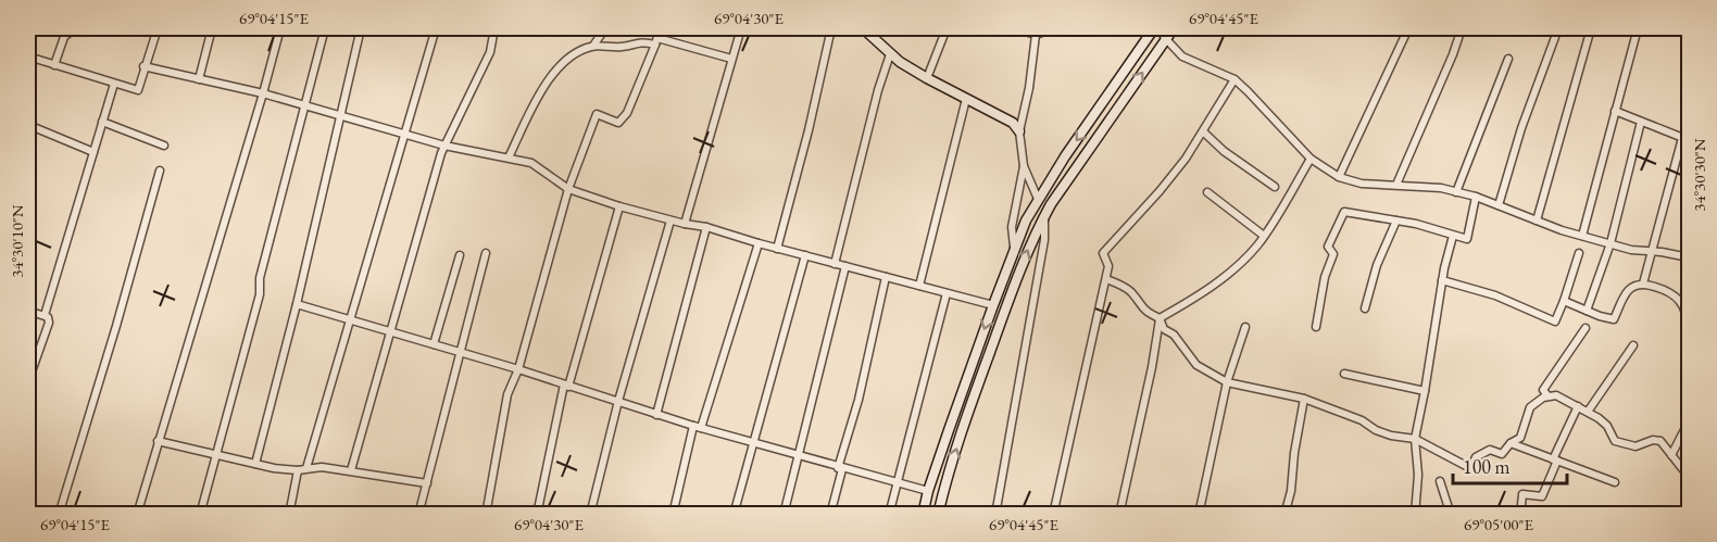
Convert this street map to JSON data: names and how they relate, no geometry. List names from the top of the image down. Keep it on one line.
{"scale_bar":"100 m","coordinates":["69°04'15\"E","69°04'30\"E","69°04'45\"E","34°30'30\"N","34°30'10\"N","69°05'00\"E"]}
